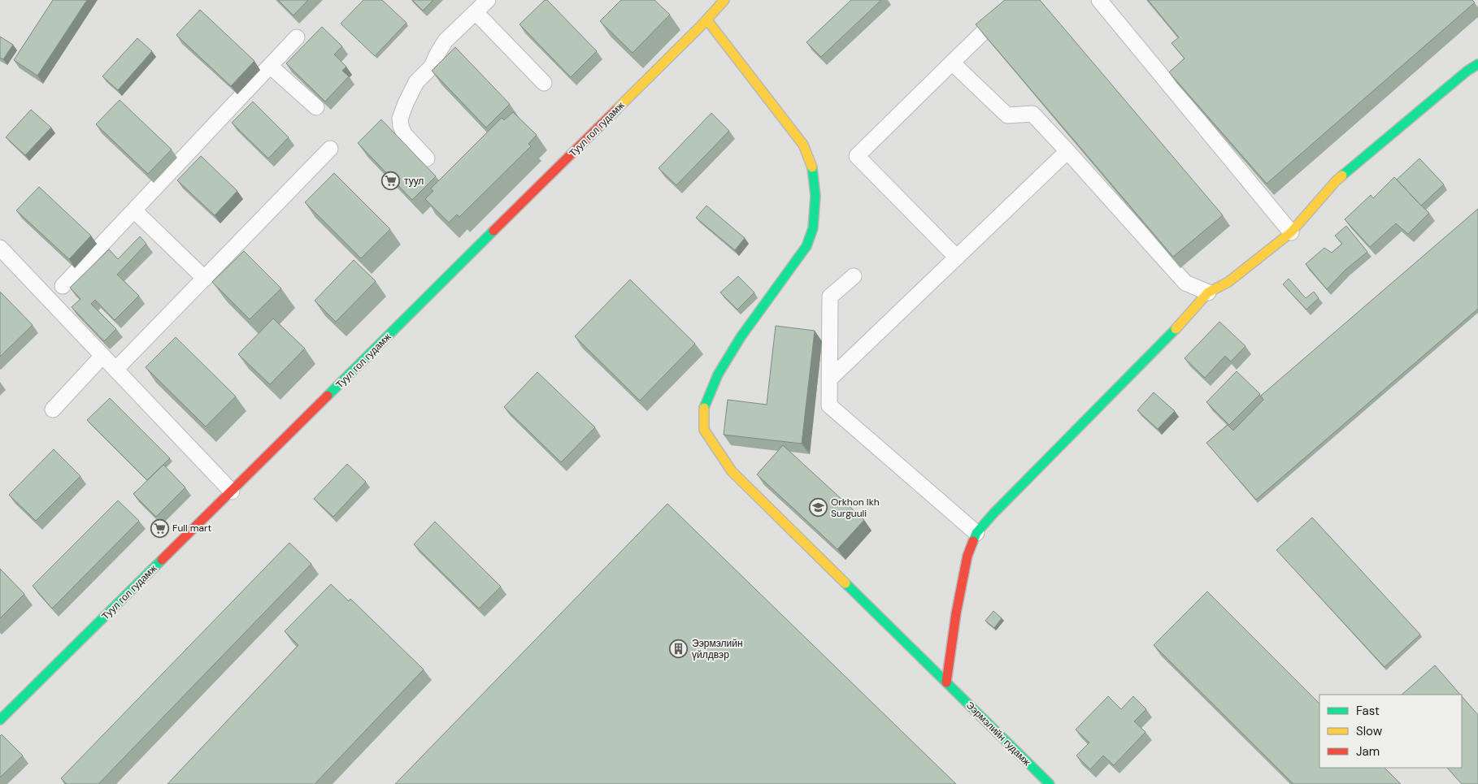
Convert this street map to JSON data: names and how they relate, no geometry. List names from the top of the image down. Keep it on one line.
{"streets":{"street":["Туул гол гудамж","Ээрмэлийн гудамж"]},"crossings":[["Туул гол гудамж","Ээрмэлийн гудамж"]],"places":{"supermarket":["туул","Full mart"],"school or university":["Orkhon Ikh Surguuli"],"building":["Ээрмэлийн үйлдвэр"]},"legend":["Fast","Slow","Jam"]}
